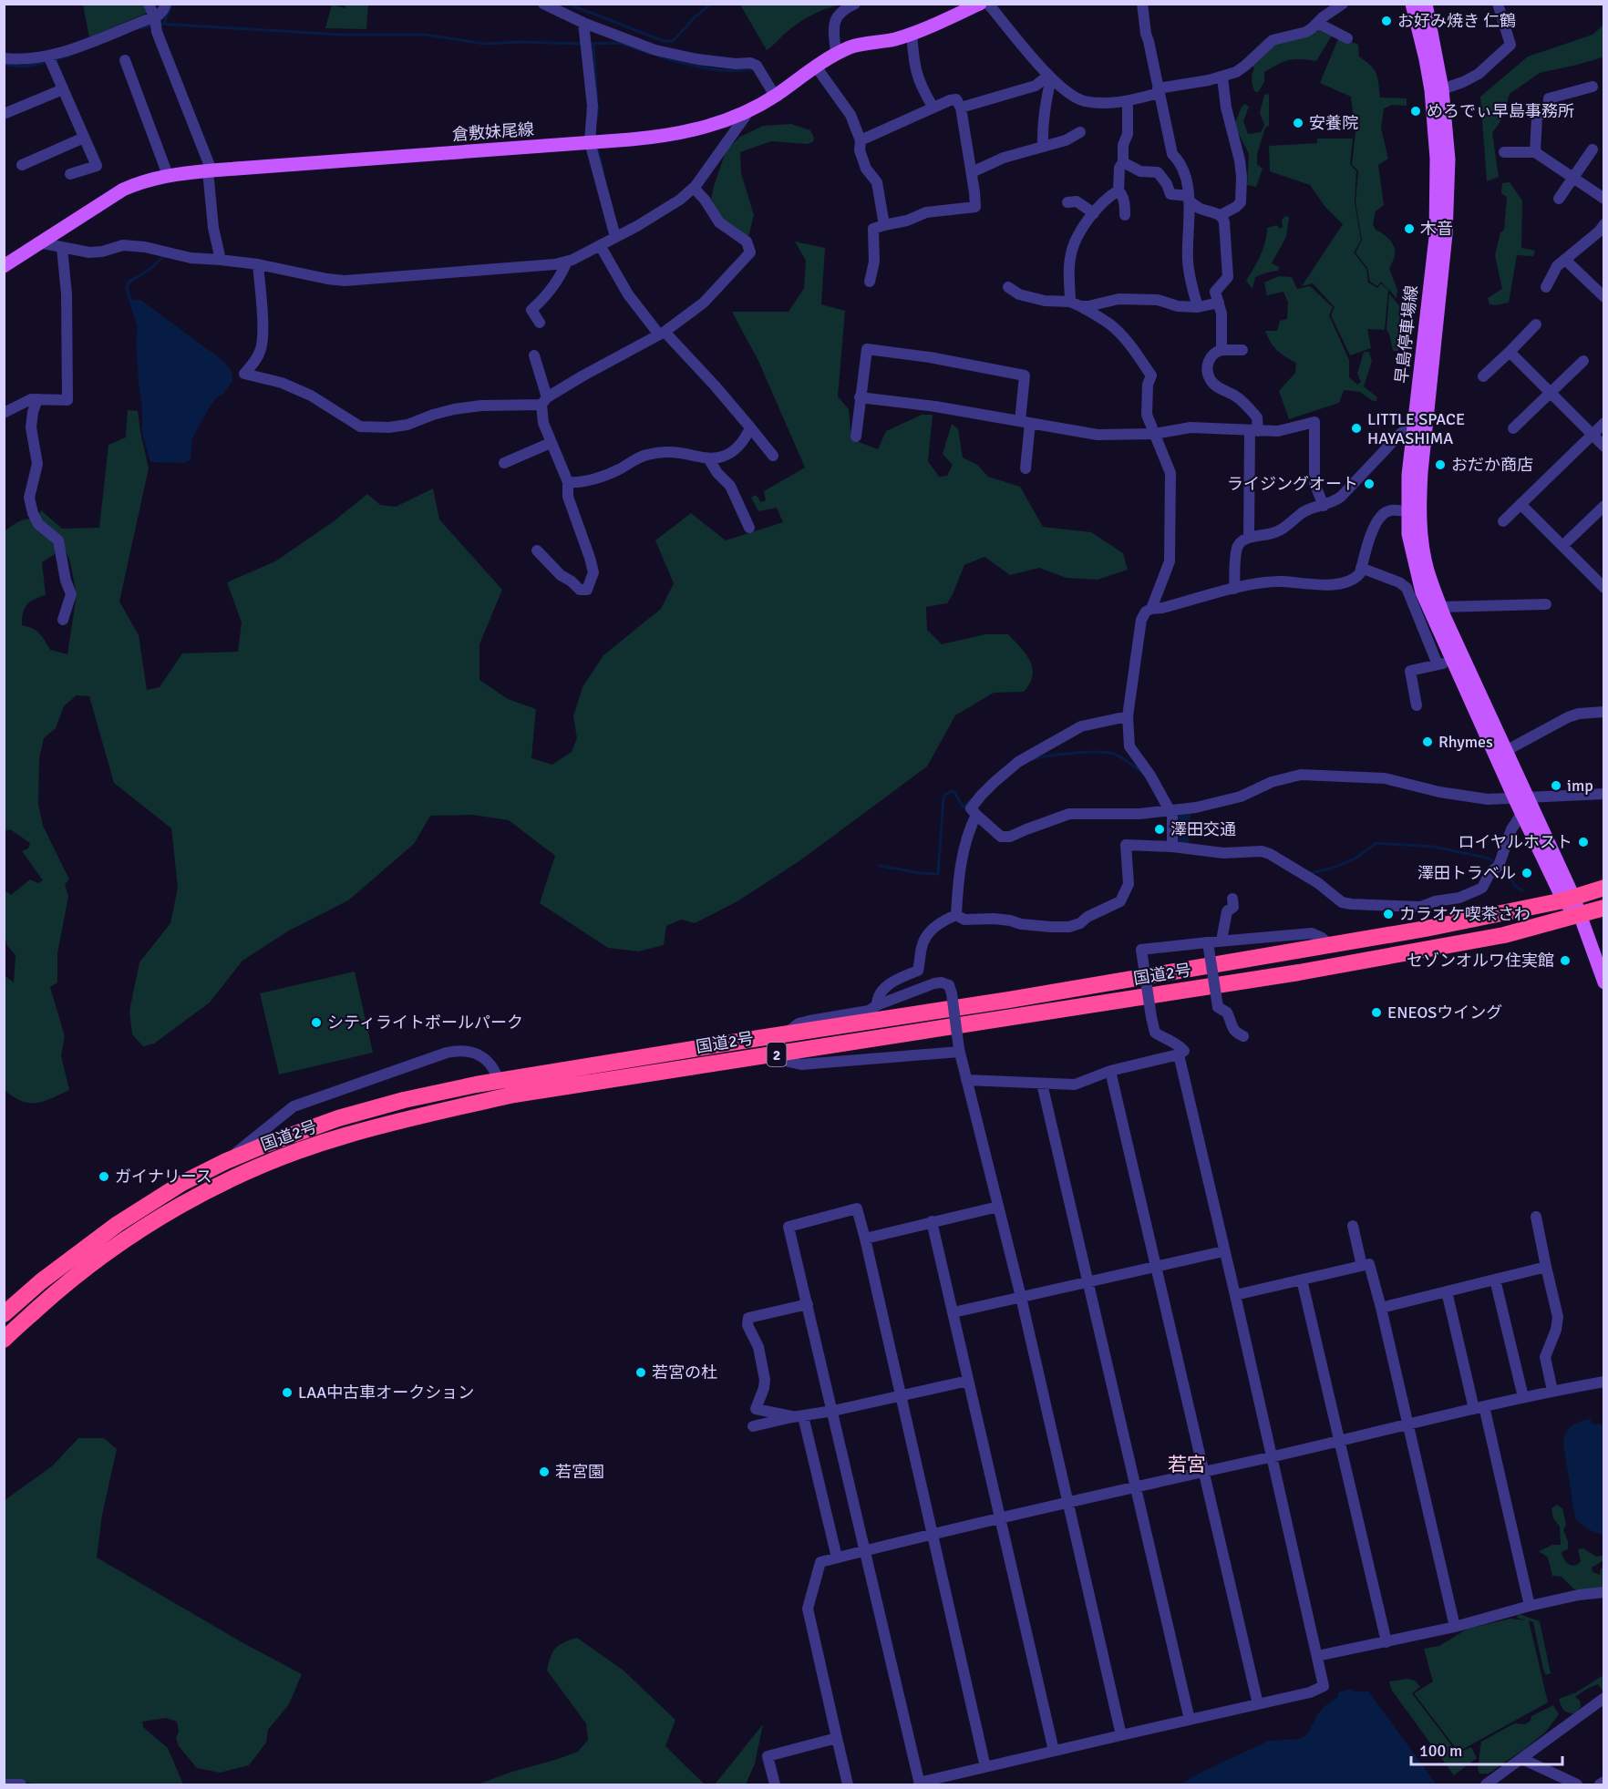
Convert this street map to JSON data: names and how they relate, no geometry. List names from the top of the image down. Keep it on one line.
{"streets":{"highway":["国道2号","2"],"main road":["倉敷妹尾線","早島停車場線"]},"crossings":[["早島停車場線","国道2号"]],"districts":["若宮"],"places":["お好み焼き 仁鶴","めろでぃ早島事務所","安養院","木音","LITTLE SPACE HAYASHIMA","おだか商店","ライジングオート","Rhymes","imp","澤田交通","ロイヤルホスト","澤田トラベル","カラオケ喫茶さわ","セゾンオルワ住実館","ENEOSウイング","シティライトボールパーク","ガイナリース","若宮の杜","LAA中古車オークション","若宮園"],"scale_bar":"100 m"}
